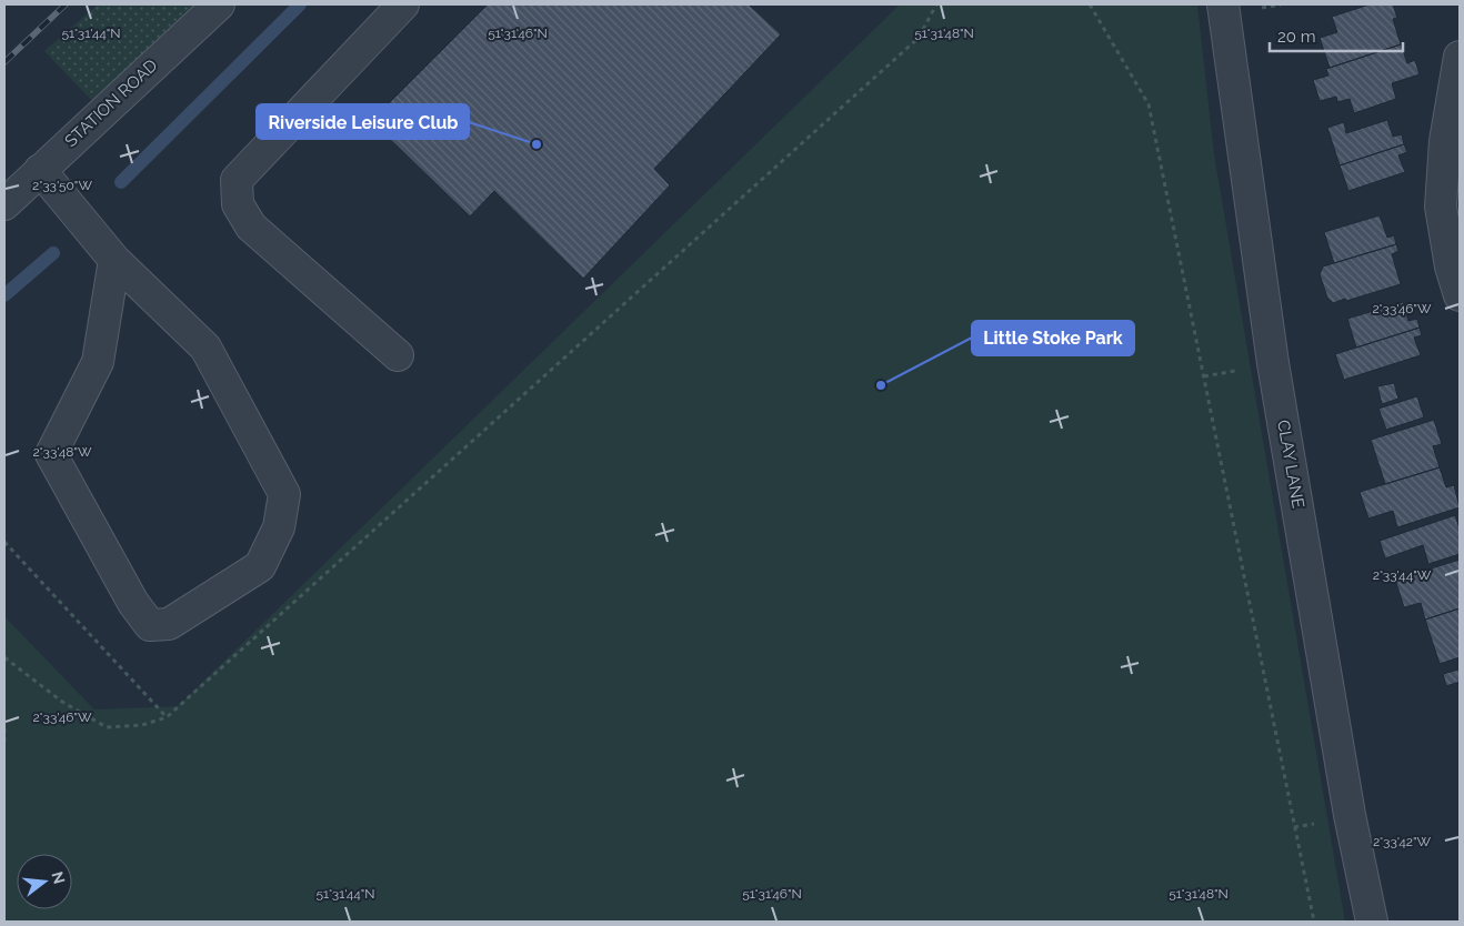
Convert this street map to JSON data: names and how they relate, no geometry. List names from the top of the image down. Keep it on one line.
{"streets":{"street":["STATION ROAD","CLAY LANE"]},"places":["Riverside Leisure Club","Little Stoke Park"],"scale_bar":"20 m","north":"right","coordinates":["51°31'44\"N","51°31'46\"N","51°31'48\"N","2°33'50\"W","2°33'46\"W","2°33'48\"W","2°33'44\"W","2°33'42\"W"]}
